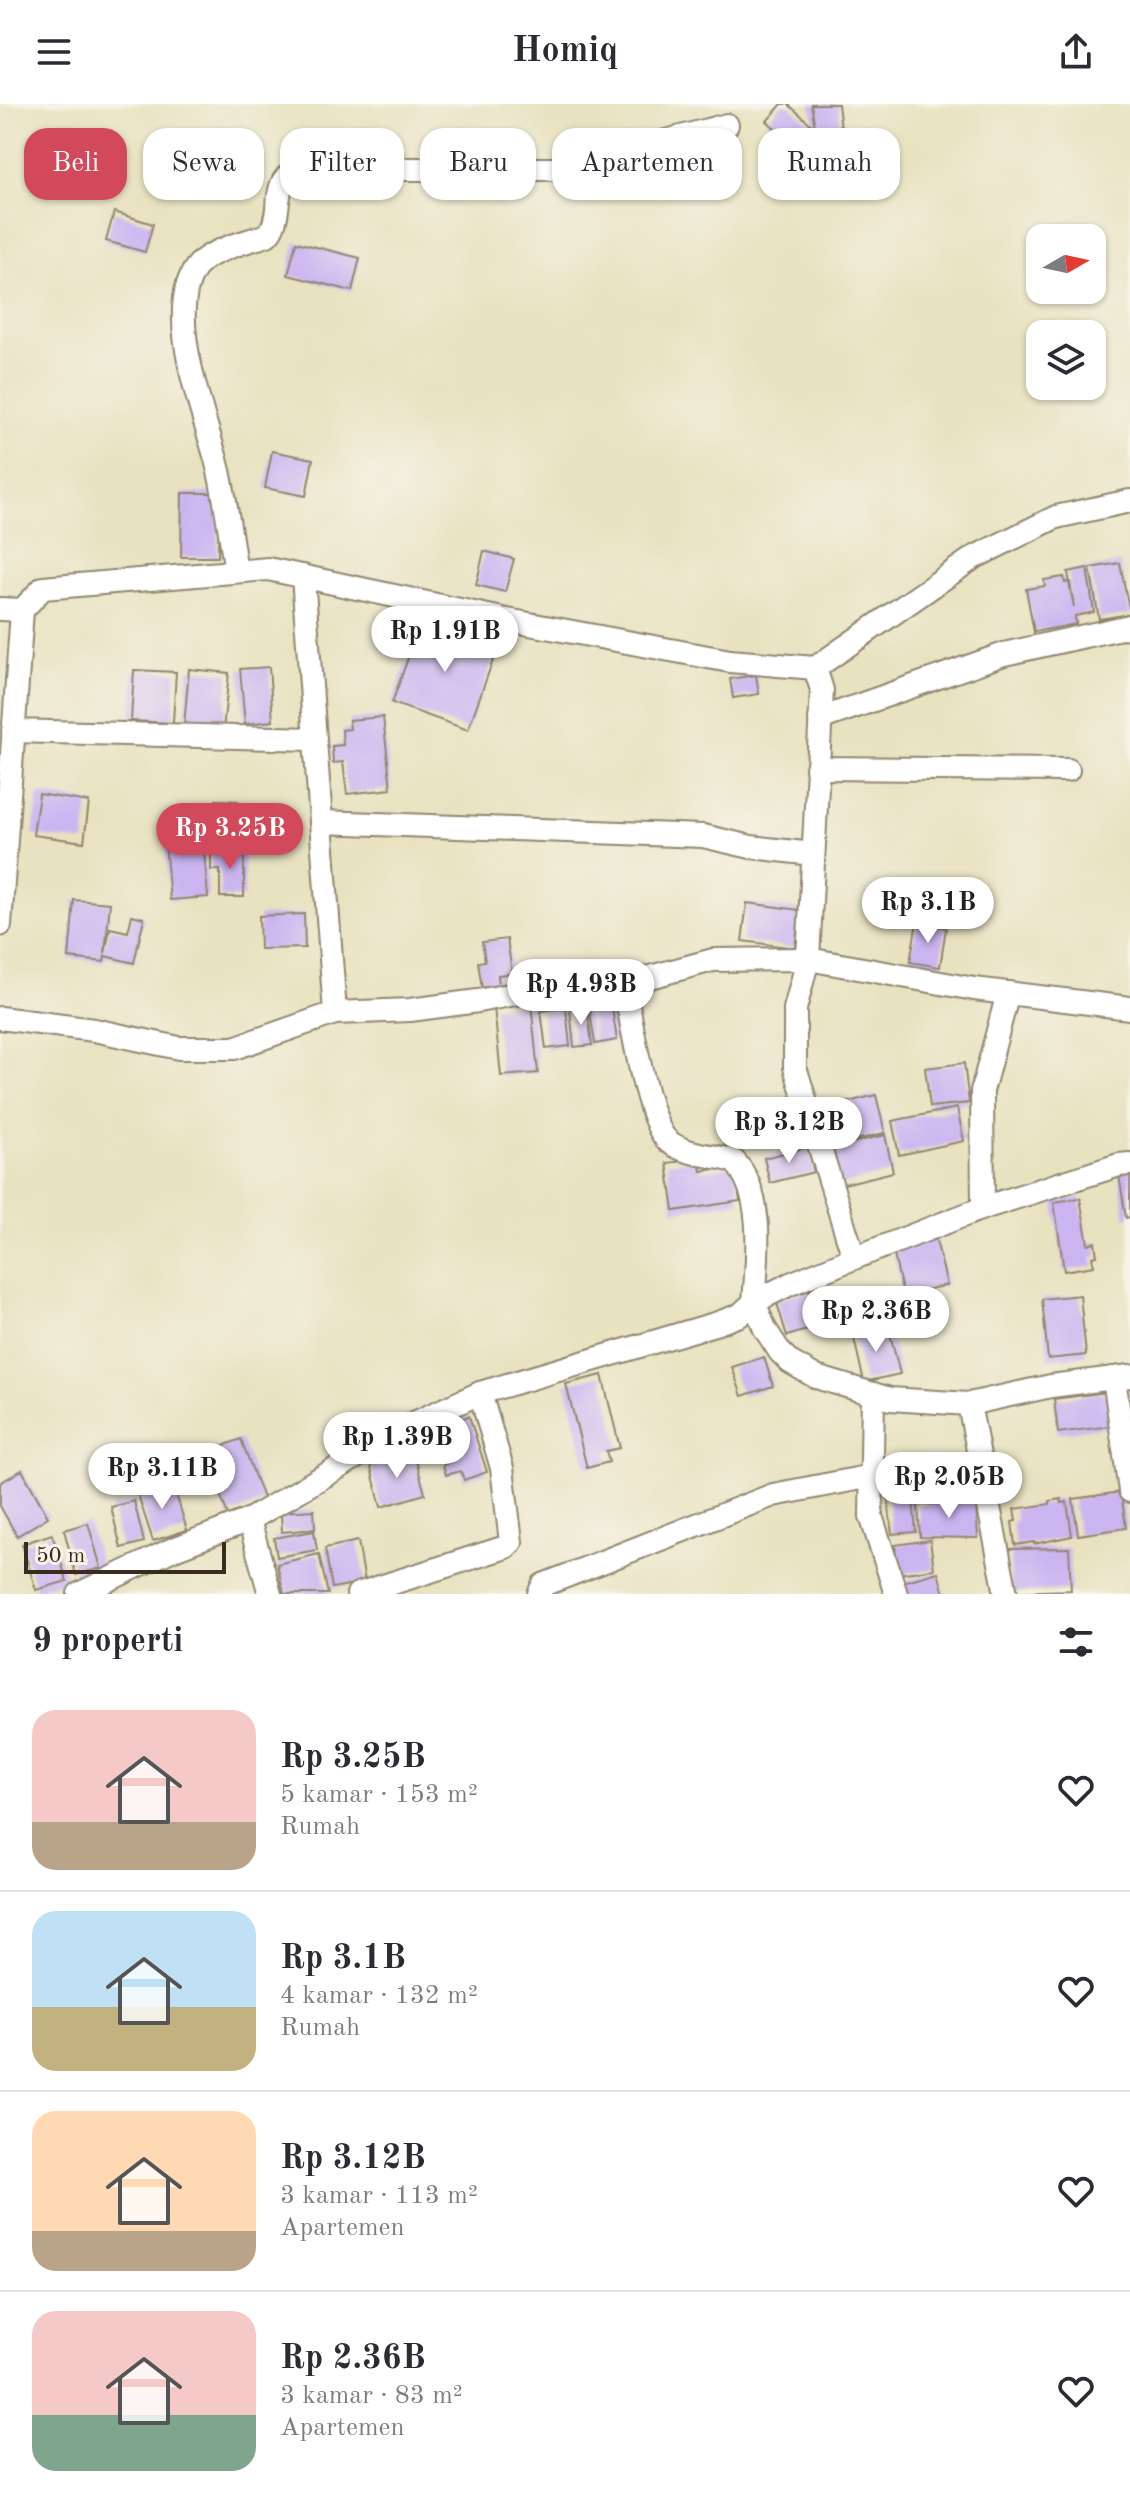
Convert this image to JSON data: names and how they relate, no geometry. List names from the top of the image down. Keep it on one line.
{"scale_bar":"50 m","north":"right","page":{"header":"Homiq","chip":["Beli","Sewa","Filter","Baru","Apartemen","Rumah"],"price":["Rp 1.91B","Rp 3.25B","Rp 3.1B","Rp 4.93B","Rp 3.12B","Rp 2.36B","Rp 1.39B","Rp 3.11B","Rp 2.05B"],"scale":"50 m","heading":"9 properti","list":[{"name":"Rp 3.25B","note":"5 kamar · 153 m² · Rumah"},{"name":"Rp 3.1B","note":"4 kamar · 132 m² · Rumah"},{"name":"Rp 3.12B","note":"3 kamar · 113 m² · Apartemen"},{"name":"Rp 2.36B","note":"3 kamar · 83 m² · Apartemen"}]}}
